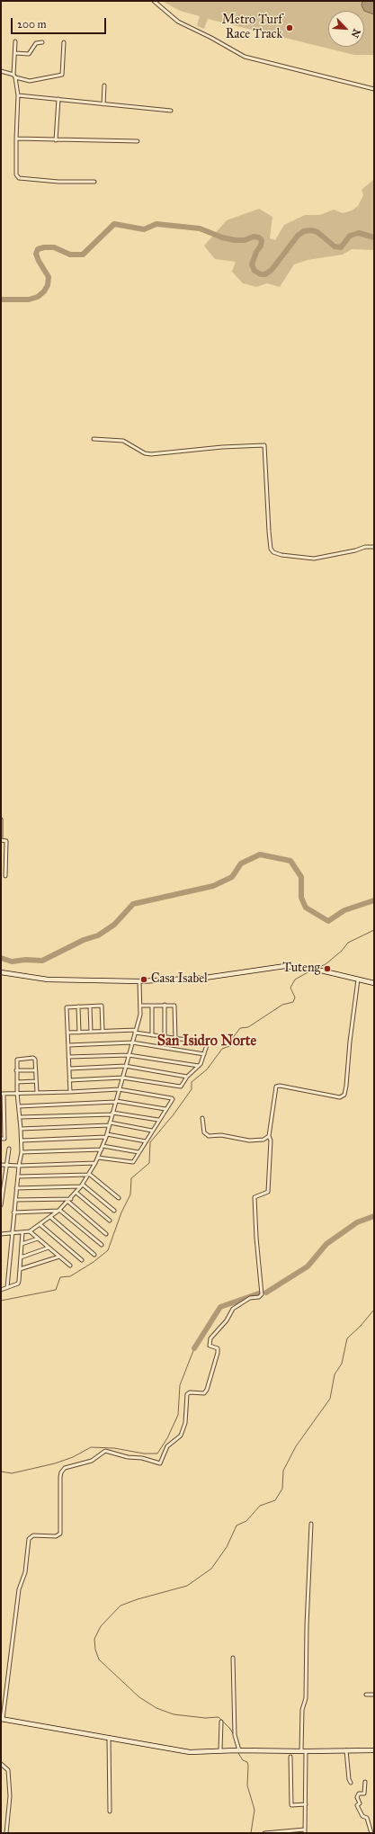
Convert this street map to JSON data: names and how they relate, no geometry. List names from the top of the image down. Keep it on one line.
{"districts":["San Isidro Norte"],"places":["Metro Turf Race Track","Tuteng","Casa Isabel"],"scale_bar":"200 m","north":"bottom right"}
